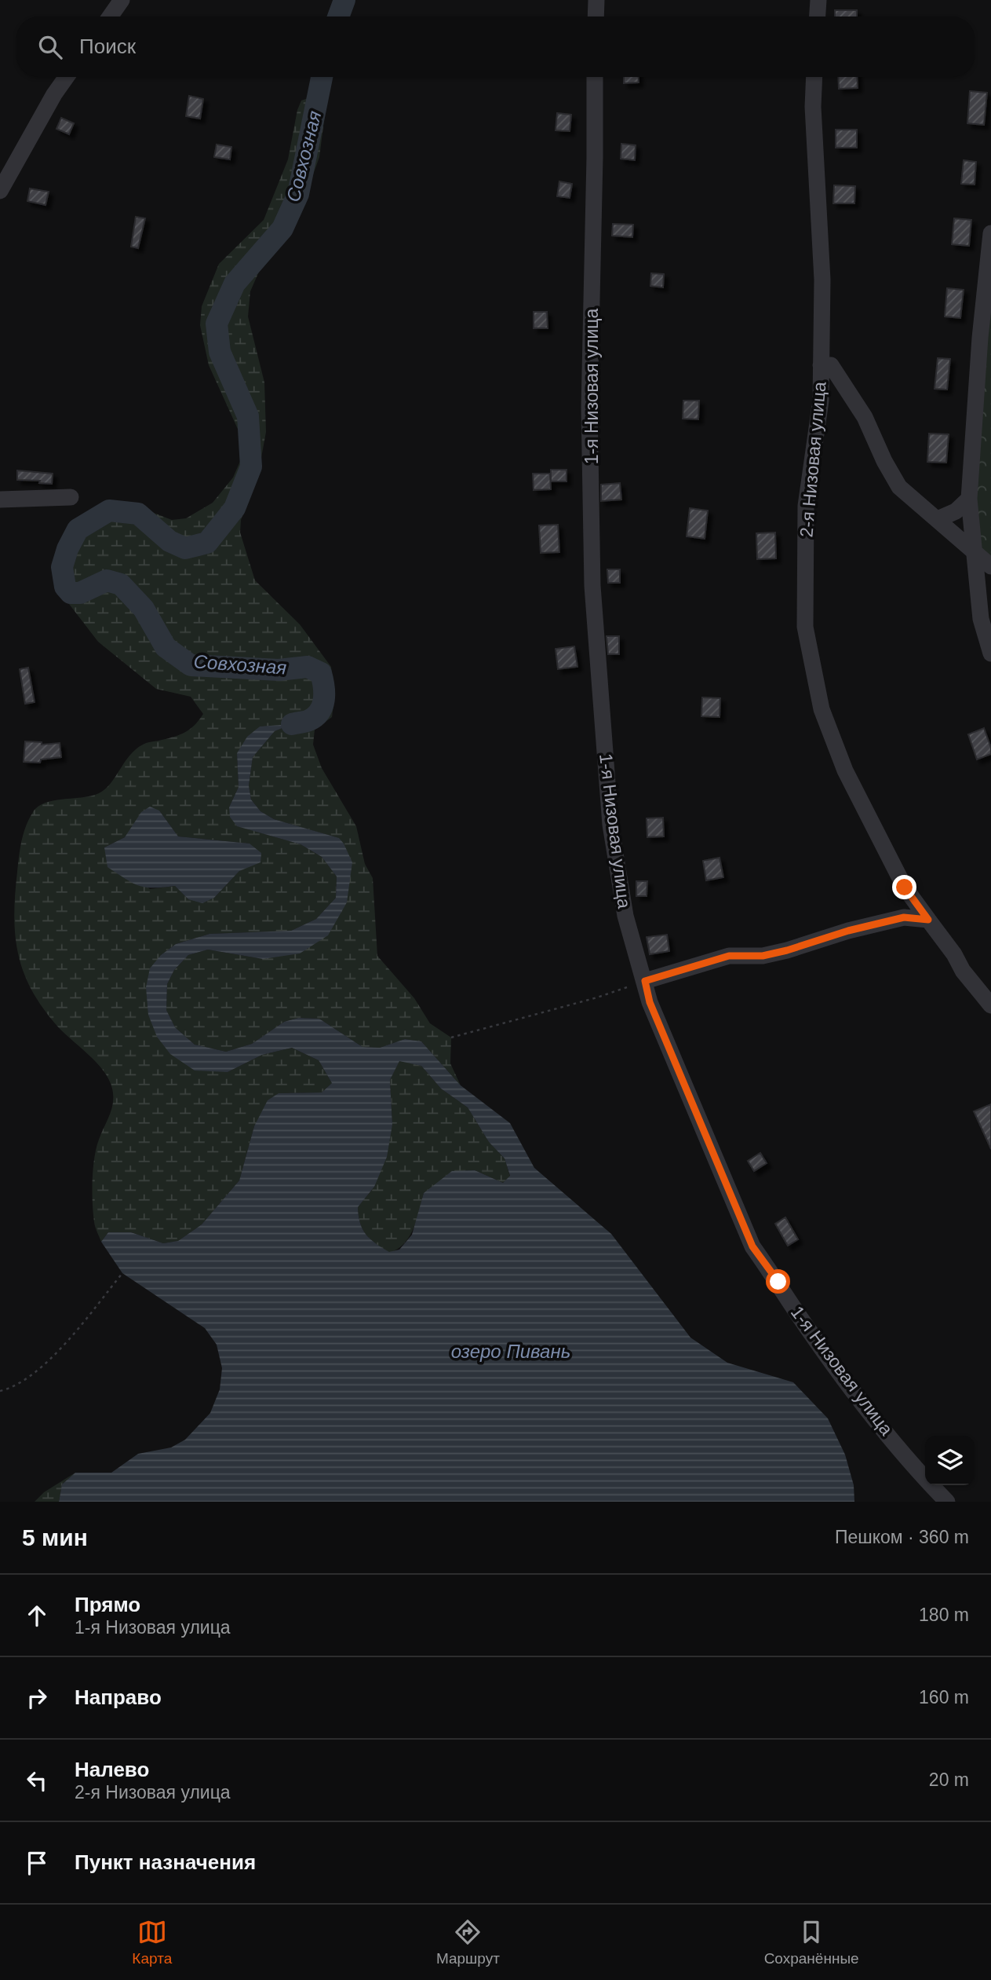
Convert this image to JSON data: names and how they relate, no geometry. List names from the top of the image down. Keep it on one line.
{"streets":{"street":["1-я Низовая улица","2-я Низовая улица"]},"water":["Совхозная","озеро Пивань"],"page":{"search":"Поиск","heading":["5 мин","Пешком · 360 m"],"list":[["Прямо","1-я Низовая улица","180 m"],["Направо","160 m"],["Налево","2-я Низовая улица","20 m"],"Пункт назначения"],"nav":["Карта","Маршрут","Сохранённые"]}}
